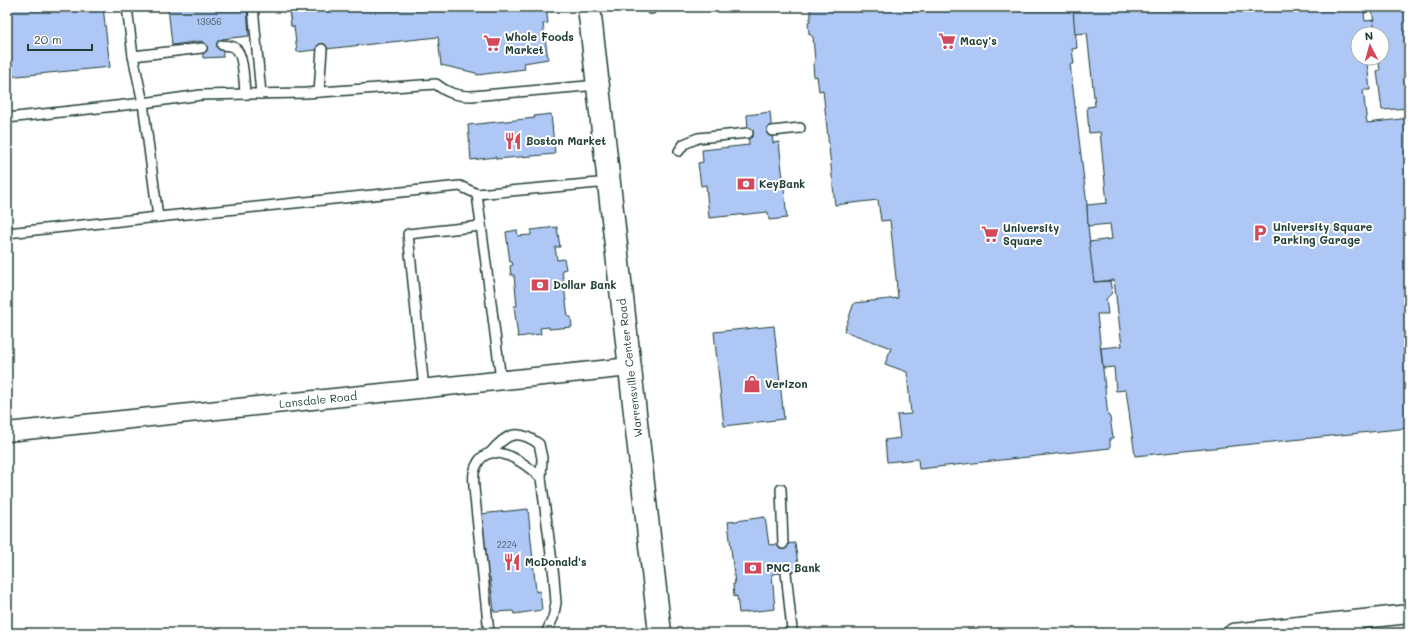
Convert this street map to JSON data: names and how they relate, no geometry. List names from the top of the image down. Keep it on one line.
{"streets":{"main road":["Warrensville Center Road"],"street":["Lansdale Road"]},"crossings":[["Warrensville Center Road","Lansdale Road"]],"places":{"supermarket":["Macy's","Whole Foods Market","University Square"],"restaurant":["Boston Market","McDonald's"],"bank":["KeyBank","Dollar Bank","PNC Bank"],"parking":["University Square Parking Garage"],"shop":["Verizon"]},"house_numbers":["13956","2224"],"scale_bar":"20 m","north":"top"}
